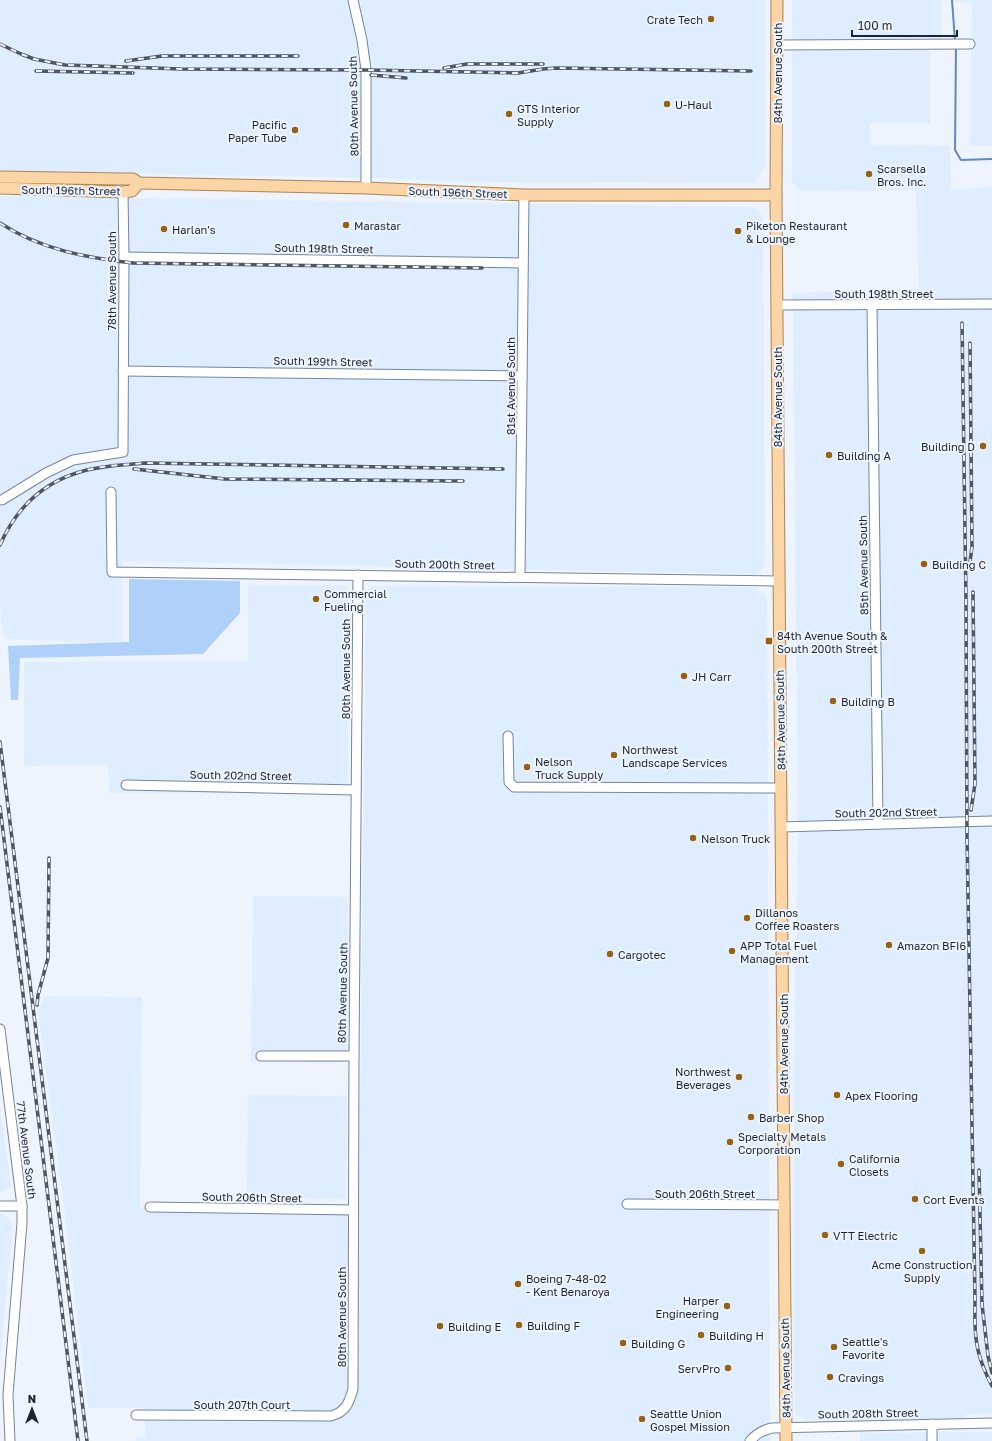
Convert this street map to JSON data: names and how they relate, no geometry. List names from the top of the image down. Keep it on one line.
{"streets":{"main road":["84th Avenue South","South 196th Street"],"street":["80th Avenue South","South 198th Street","78th Avenue South","South 199th Street","81st Avenue South","South 200th Street","85th Avenue South","South 202nd Street","77th Avenue South","South 206th Street","South 207th Court","South 208th Street"]},"crossings":[["84th Avenue South","South 196th Street"],["84th Avenue South","South 198th Street"],["84th Avenue South","South 200th Street"],["84th Avenue South","South 202nd Street"],["84th Avenue South","South 206th Street"],["84th Avenue South","South 208th Street"],["80th Avenue South","South 196th Street"],["80th Avenue South","South 200th Street"],["80th Avenue South","South 202nd Street"],["80th Avenue South","South 206th Street"],["80th Avenue South","South 207th Court"],["South 196th Street","78th Avenue South"],["South 196th Street","81st Avenue South"],["South 198th Street","78th Avenue South"],["South 198th Street","81st Avenue South"],["South 198th Street","85th Avenue South"],["78th Avenue South","South 199th Street"],["South 199th Street","81st Avenue South"],["81st Avenue South","South 200th Street"],["85th Avenue South","South 202nd Street"]],"places":{"other":["Crate Tech","U-Haul","GTS Interior Supply","Pacific Paper Tube","Scarsella Bros. Inc.","Marastar","Harlan's","Piketon Restaurant & Lounge","Building D","Building A","Building C","Commercial Fueling","JH Carr","Building B","Northwest Landscape Services","Nelson Truck Supply","Nelson Truck","Dillanos Coffee Roasters","Amazon BFI6","APP Total Fuel Management","Cargotec","Northwest Beverages","Apex Flooring","Barber Shop","Specialty Metals Corporation","California Closets","Cort Events","VTT Electric","Acme Construction Supply","Boeing 7-48-02 - Kent Benaroya","Harper Engineering","Building F","Building E","Building H","Building G","Seattle's Favorite","ServPro","Cravings","Seattle Union Gospel Mission"],"transit":["84th Avenue South & South 200th Street"]},"scale_bar":"100 m","north":"top"}
